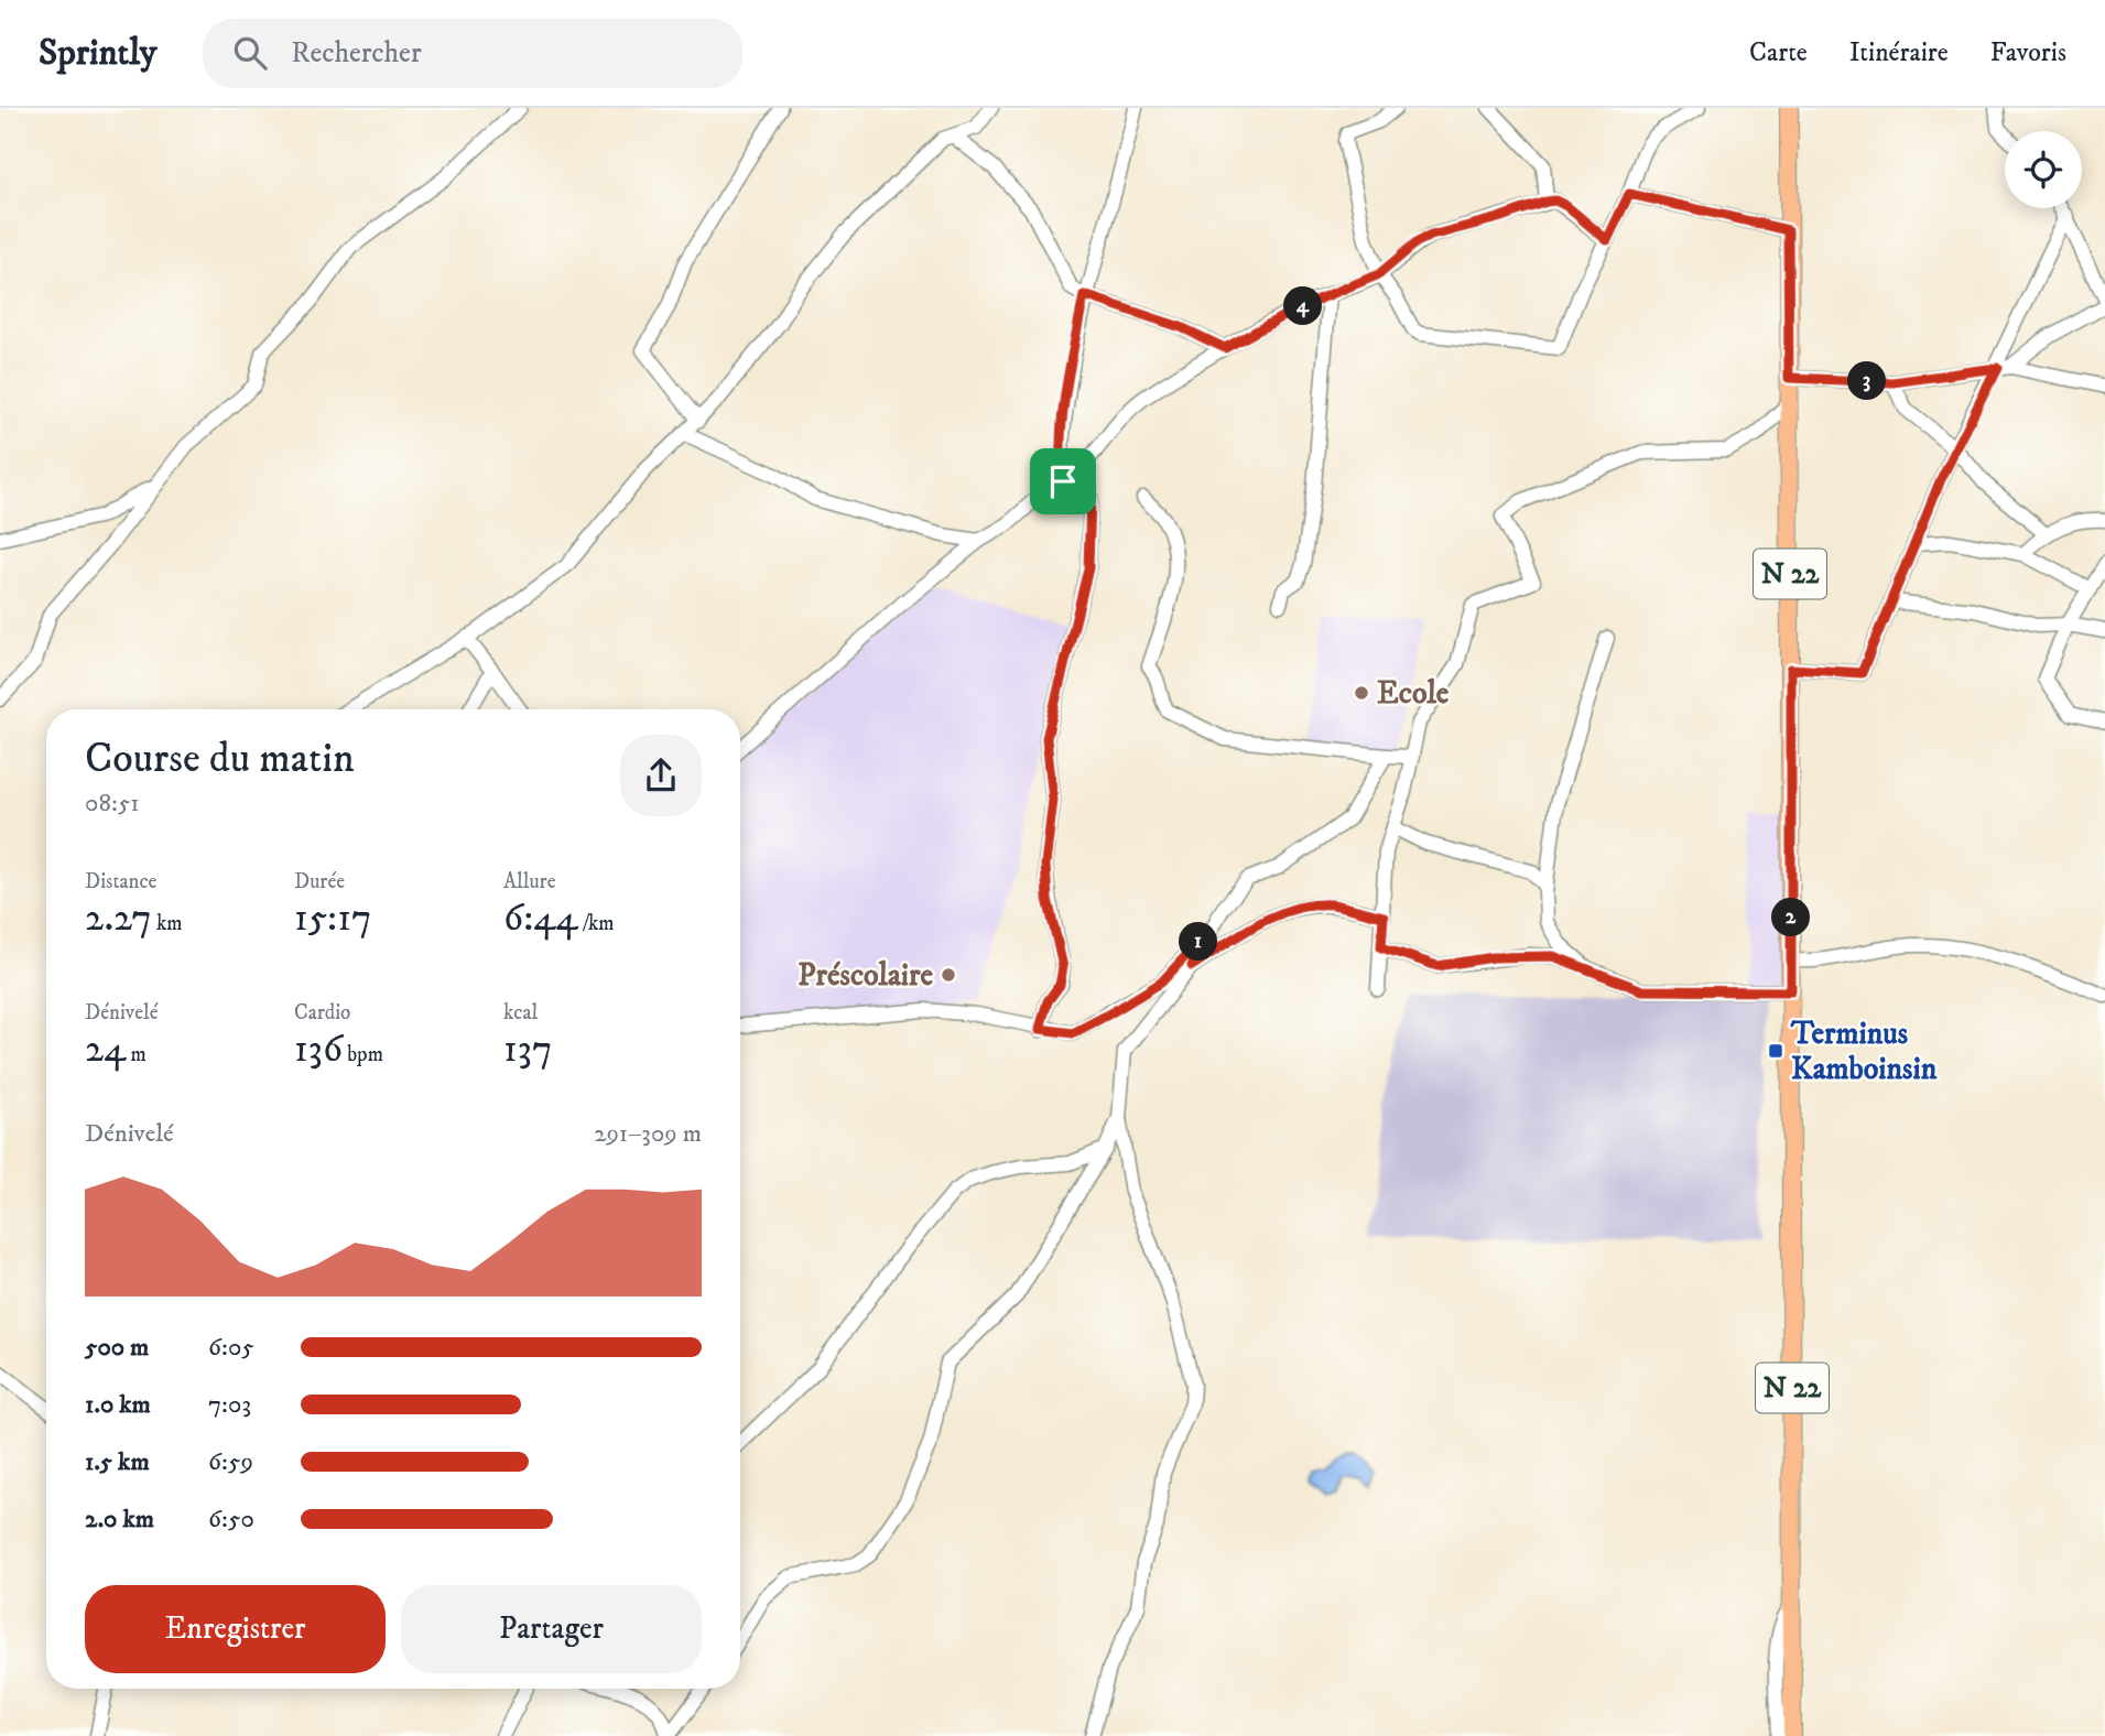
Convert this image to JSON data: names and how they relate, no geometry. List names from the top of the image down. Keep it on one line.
{"streets":{"main road":["N 22"]},"places":{"other":["Ecole","Préscolaire"],"transit":["Terminus Kamboinsin"]},"page":{"header":"Sprintly","search":"Rechercher","nav":["Carte","Itinéraire","Favoris"],"pins":["4","3","2","1"],"heading":["Course du matin","08:51"],"stats":[["Distance","2.27 km"],["Durée","15:17"],["Allure","6:44 /km"],["Dénivelé","24 m"],["Cardio","136 bpm"],["kcal","137"]],"chart":["Dénivelé","291–309 m"],"list":[{"name":"500 m","note":"6:05"},{"name":"1.0 km","note":"7:03"},{"name":"1.5 km","note":"6:59"},{"name":"2.0 km","note":"6:50"}],"buttons":["Enregistrer","Partager"]}}
